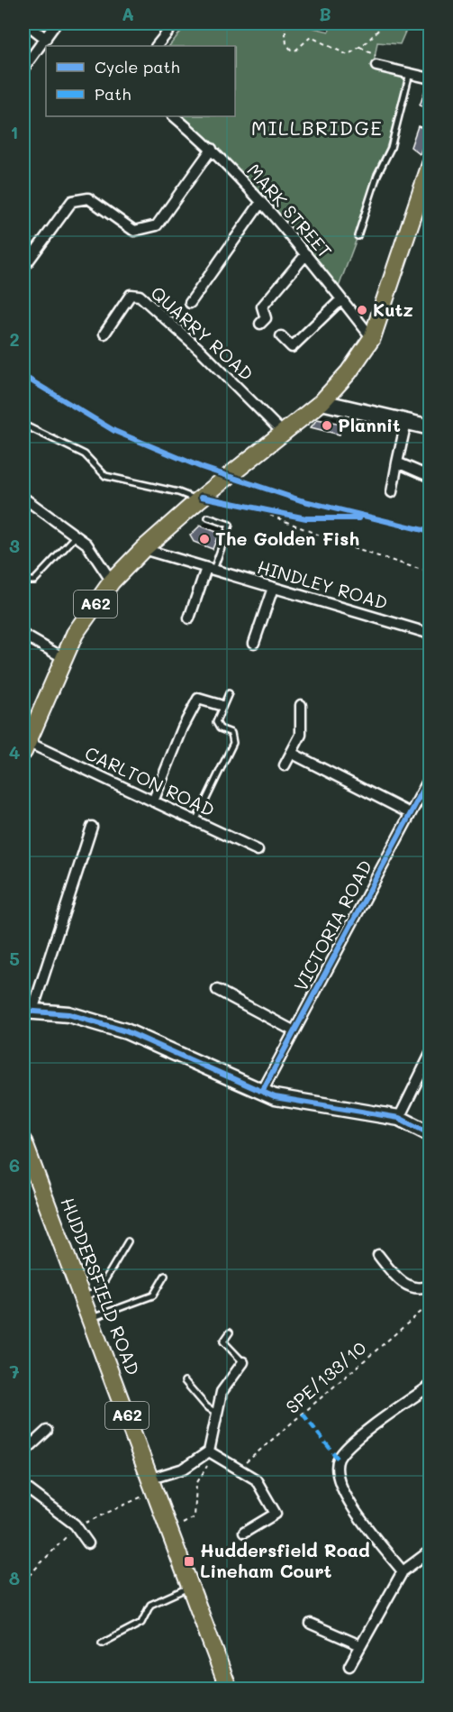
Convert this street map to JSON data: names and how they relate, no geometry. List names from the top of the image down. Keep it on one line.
{"streets":{"main road":["A62","HUDDERSFIELD ROAD"],"street":["MARK STREET","QUARRY ROAD","HINDLEY ROAD","CARLTON ROAD","VICTORIA ROAD"],"path":["SPE/133/10"]},"crossings":[["MARK STREET","A62"],["QUARRY ROAD","A62"],["HINDLEY ROAD","A62"],["A62","CARLTON ROAD"]],"districts":["MILLBRIDGE"],"places":{"other":["Kutz","Plannit","The Golden Fish"],"transit":["Huddersfield Road Lineham Court"]},"legend":["Cycle path","Path"],"grid":{"columns":["A","B"],"rows":["1","2","3","4","5","6","7","8"]}}
